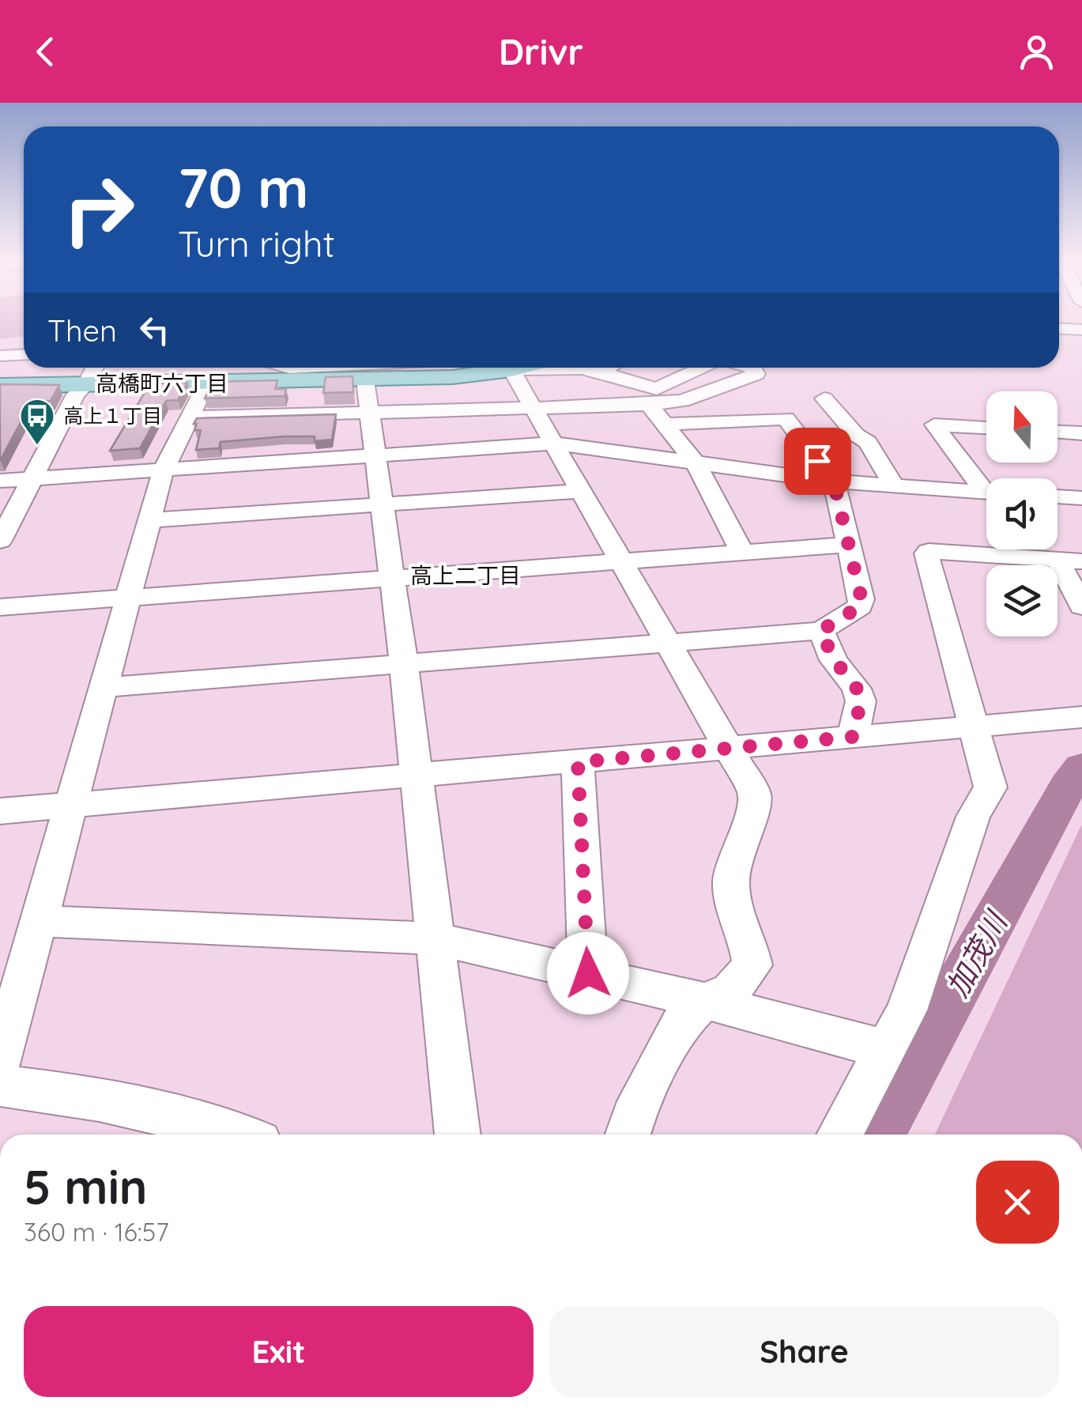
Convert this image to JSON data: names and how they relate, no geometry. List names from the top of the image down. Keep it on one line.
{"districts":["高橋町六丁目","高上二丁目"],"water":["加茂川"],"places":{"bus stop":["高上１丁目"]},"north":"top","page":{"header":"Drivr","turn":["70 m","Turn right"],"then":"Then","heading":["5 min","360 m · 16:57"],"buttons":["Exit","Share"]}}
